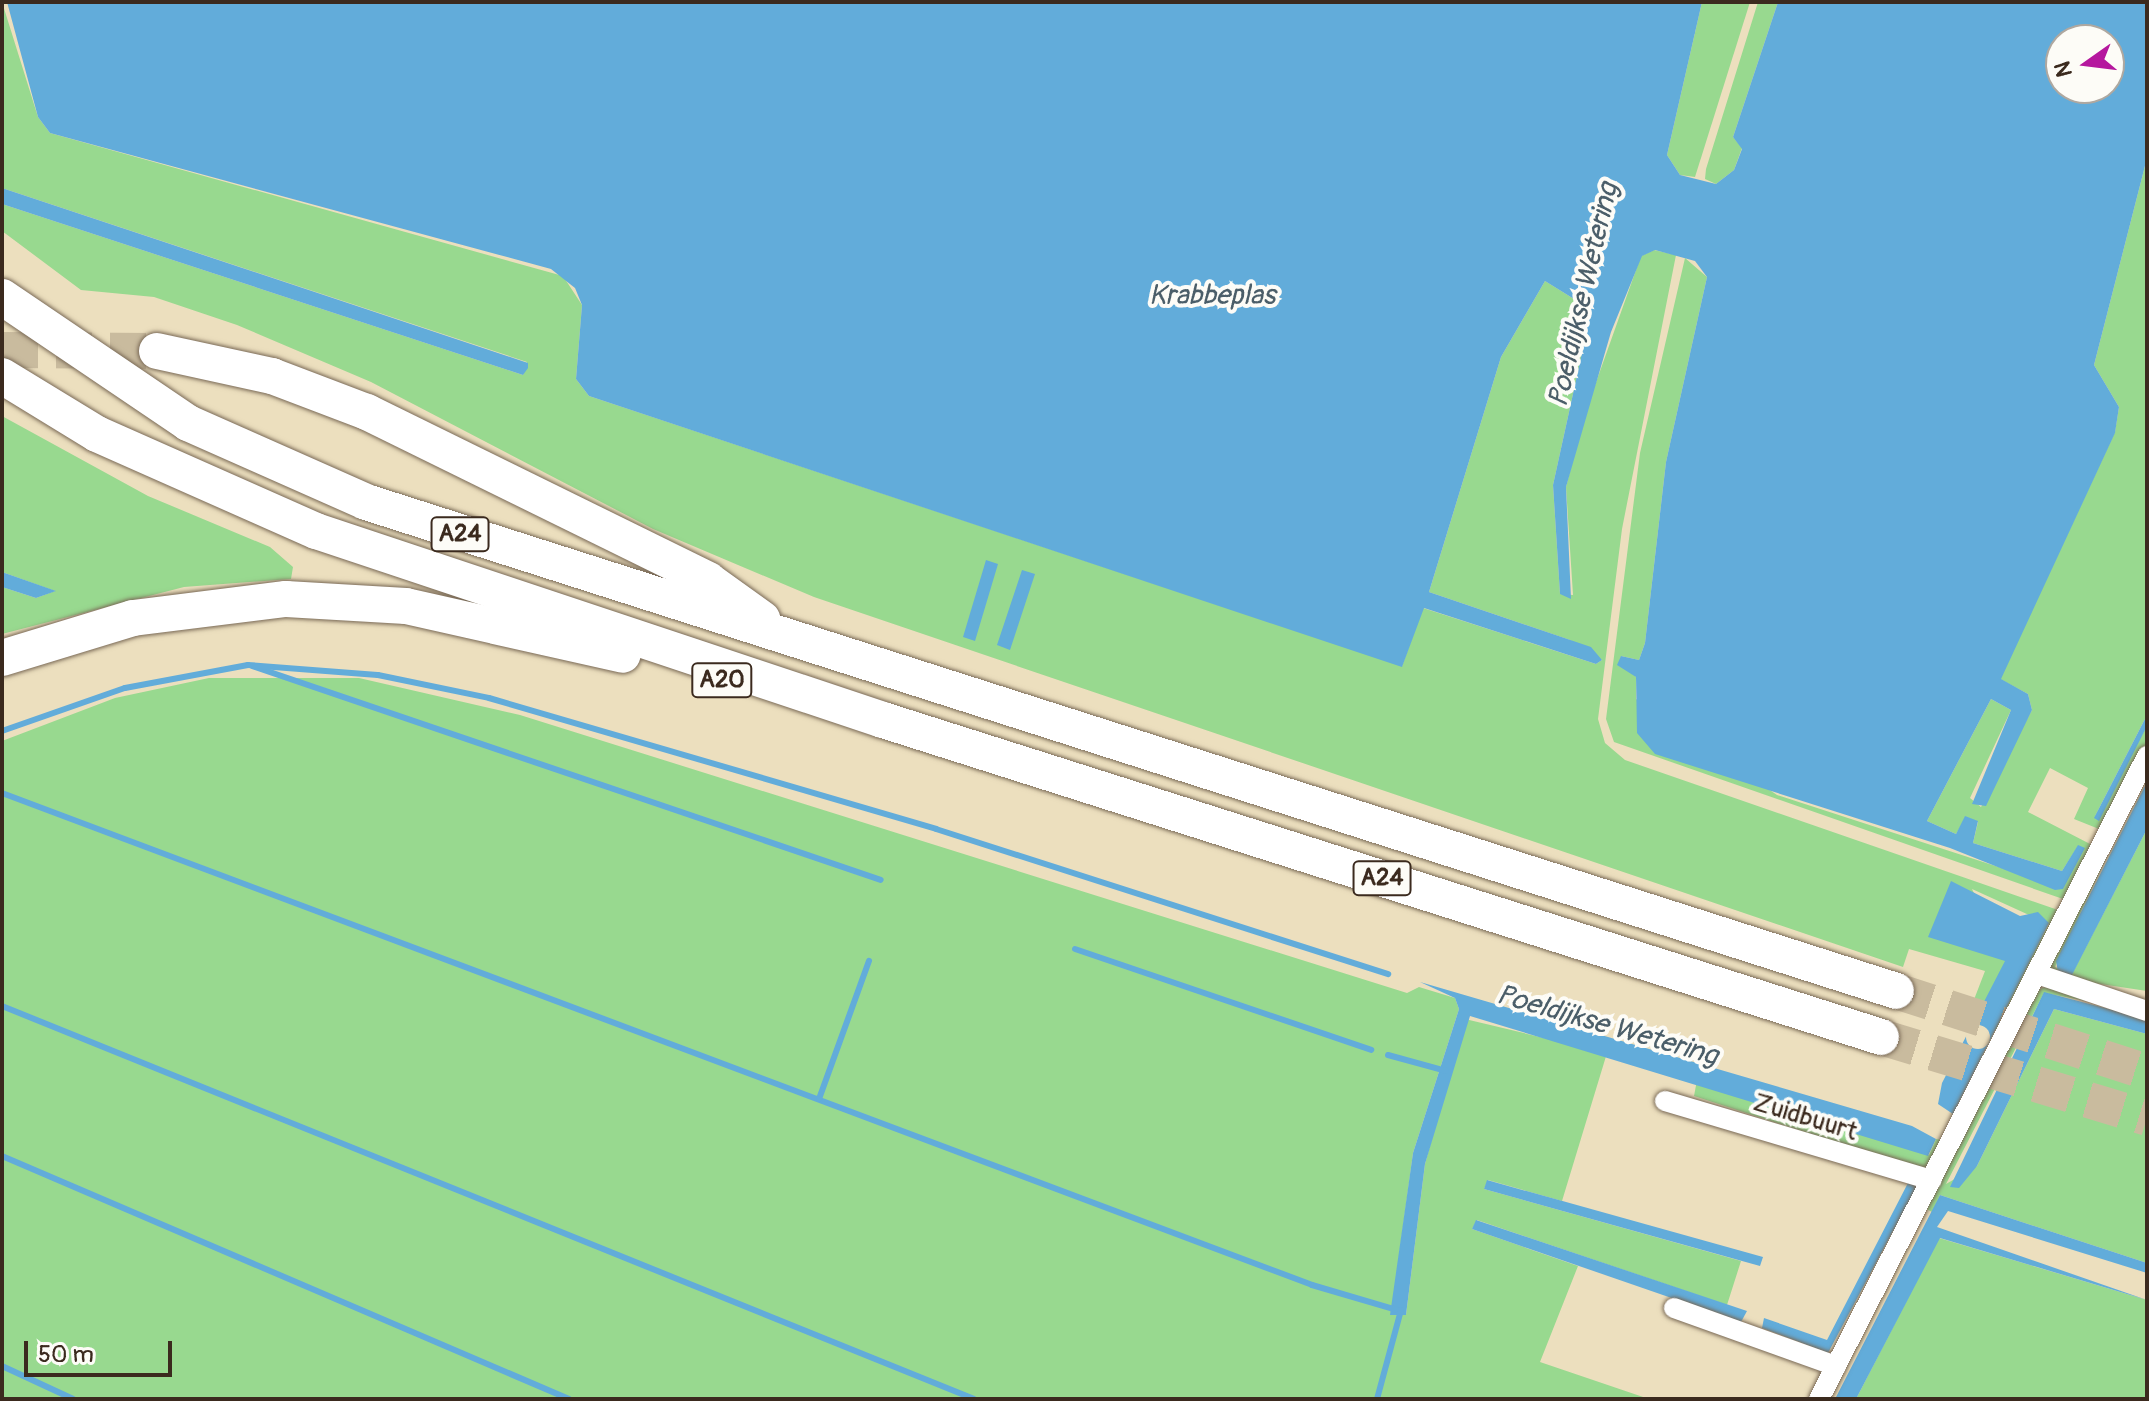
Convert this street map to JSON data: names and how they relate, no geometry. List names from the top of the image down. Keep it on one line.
{"streets":{"highway":["A24","A20"],"street":["Zuidbuurt"]},"crossings":[["A24","A20"]],"water":["Poeldijkse Wetering","Krabbeplas"],"scale_bar":"50 m","north":"left"}
